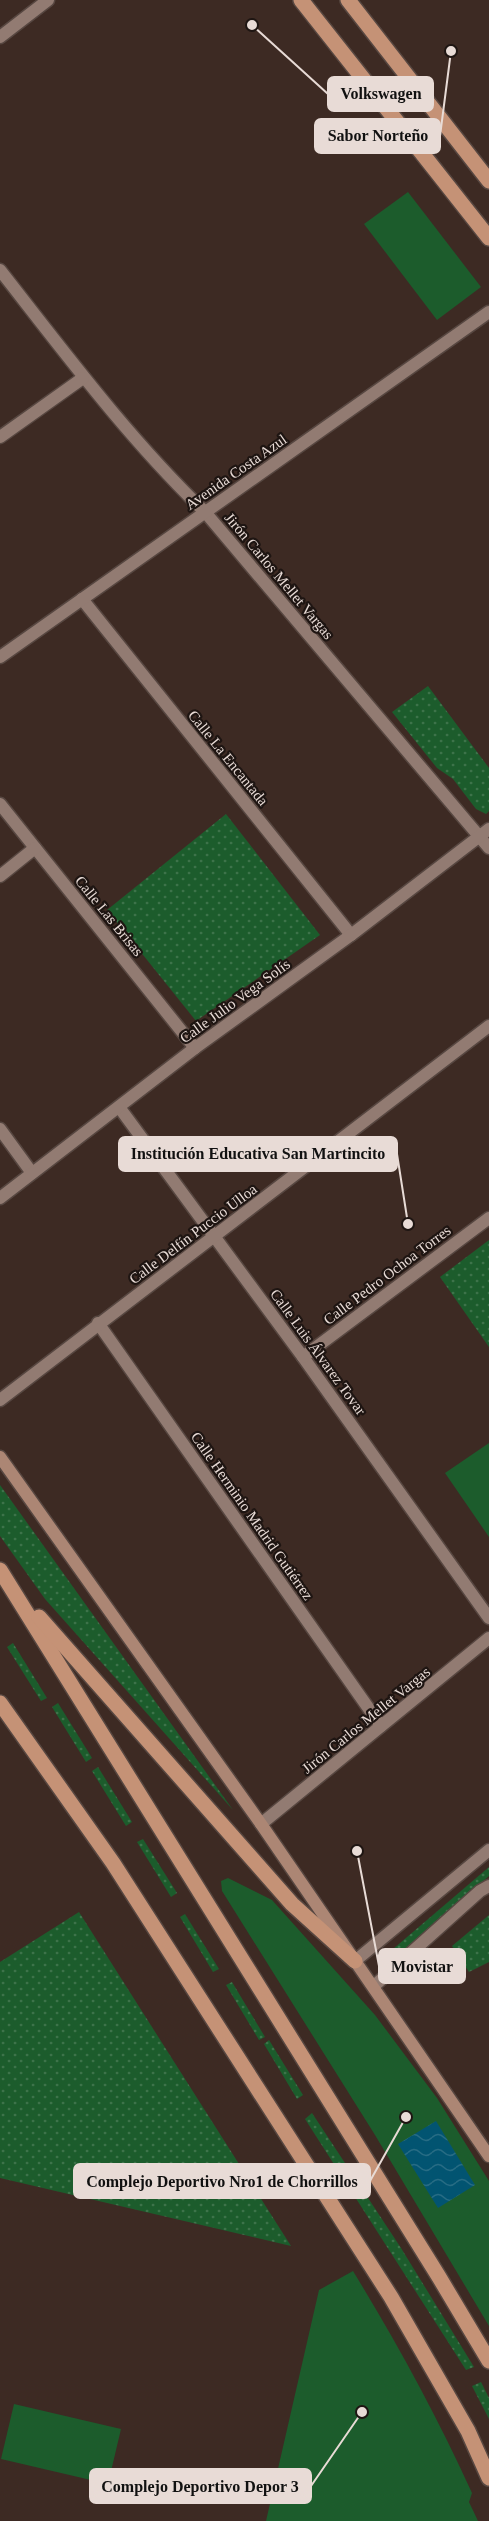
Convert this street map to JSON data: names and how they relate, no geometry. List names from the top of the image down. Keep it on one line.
{"streets":{"street":["Avenida Costa Azul","Jirón Carlos Mellet Vargas","Calle La Encantada","Calle Las Brisas","Calle Julio Vega Solís","Calle Delfín Puccio Ulloa","Calle Pedro Ochoa Torres","Calle Luis Álvarez Tovar","Calle Herminio Madrid Gutiérrez"]},"crossings":[["Avenida Costa Azul","Jirón Carlos Mellet Vargas"],["Avenida Costa Azul","Calle La Encantada"],["Jirón Carlos Mellet Vargas","Calle Julio Vega Solís"],["Jirón Carlos Mellet Vargas","Calle Herminio Madrid Gutiérrez"],["Calle La Encantada","Calle Julio Vega Solís"],["Calle Las Brisas","Calle Julio Vega Solís"],["Calle Julio Vega Solís","Calle Luis Álvarez Tovar"],["Calle Delfín Puccio Ulloa","Calle Luis Álvarez Tovar"],["Calle Delfín Puccio Ulloa","Calle Herminio Madrid Gutiérrez"],["Calle Pedro Ochoa Torres","Calle Luis Álvarez Tovar"]],"places":["Volkswagen","Sabor Norteño","Institución Educativa San Martincito","Movistar","Complejo Deportivo Nro1 de Chorrillos","Complejo Deportivo Depor 3"]}
